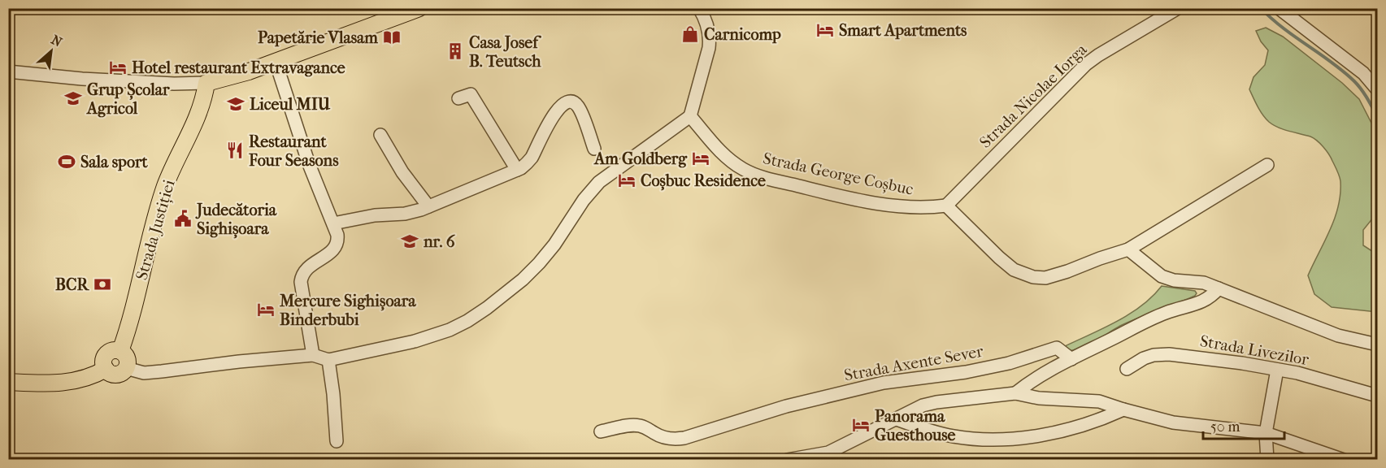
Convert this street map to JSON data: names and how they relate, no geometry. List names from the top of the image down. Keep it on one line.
{"streets":{"main road":["Strada Justiției"],"street":["Strada Nicolae Iorga","Strada George Coșbuc","Strada Livezilor","Strada Axente Sever"]},"crossings":[["Strada Nicolae Iorga","Strada George Coșbuc"]],"places":{"hotel":["Smart Apartments","Hotel restaurant Extravagance","Am Goldberg","Coșbuc Residence","Mercure Sighișoara Binderbubi","Panorama Guesthouse"],"shop":["Carnicomp"],"library":["Papetărie Vlasam"],"building":["Casa Josef B. Teutsch"],"school or university":["Grup Școlar Agricol","Liceul MIU","nr. 6"],"restaurant":["Restaurant Four Seasons"],"sports":["Sala sport"],"public building":["Judecătoria Sighișoara"],"bank":["BCR"]},"scale_bar":"50 m","north":"top right"}
